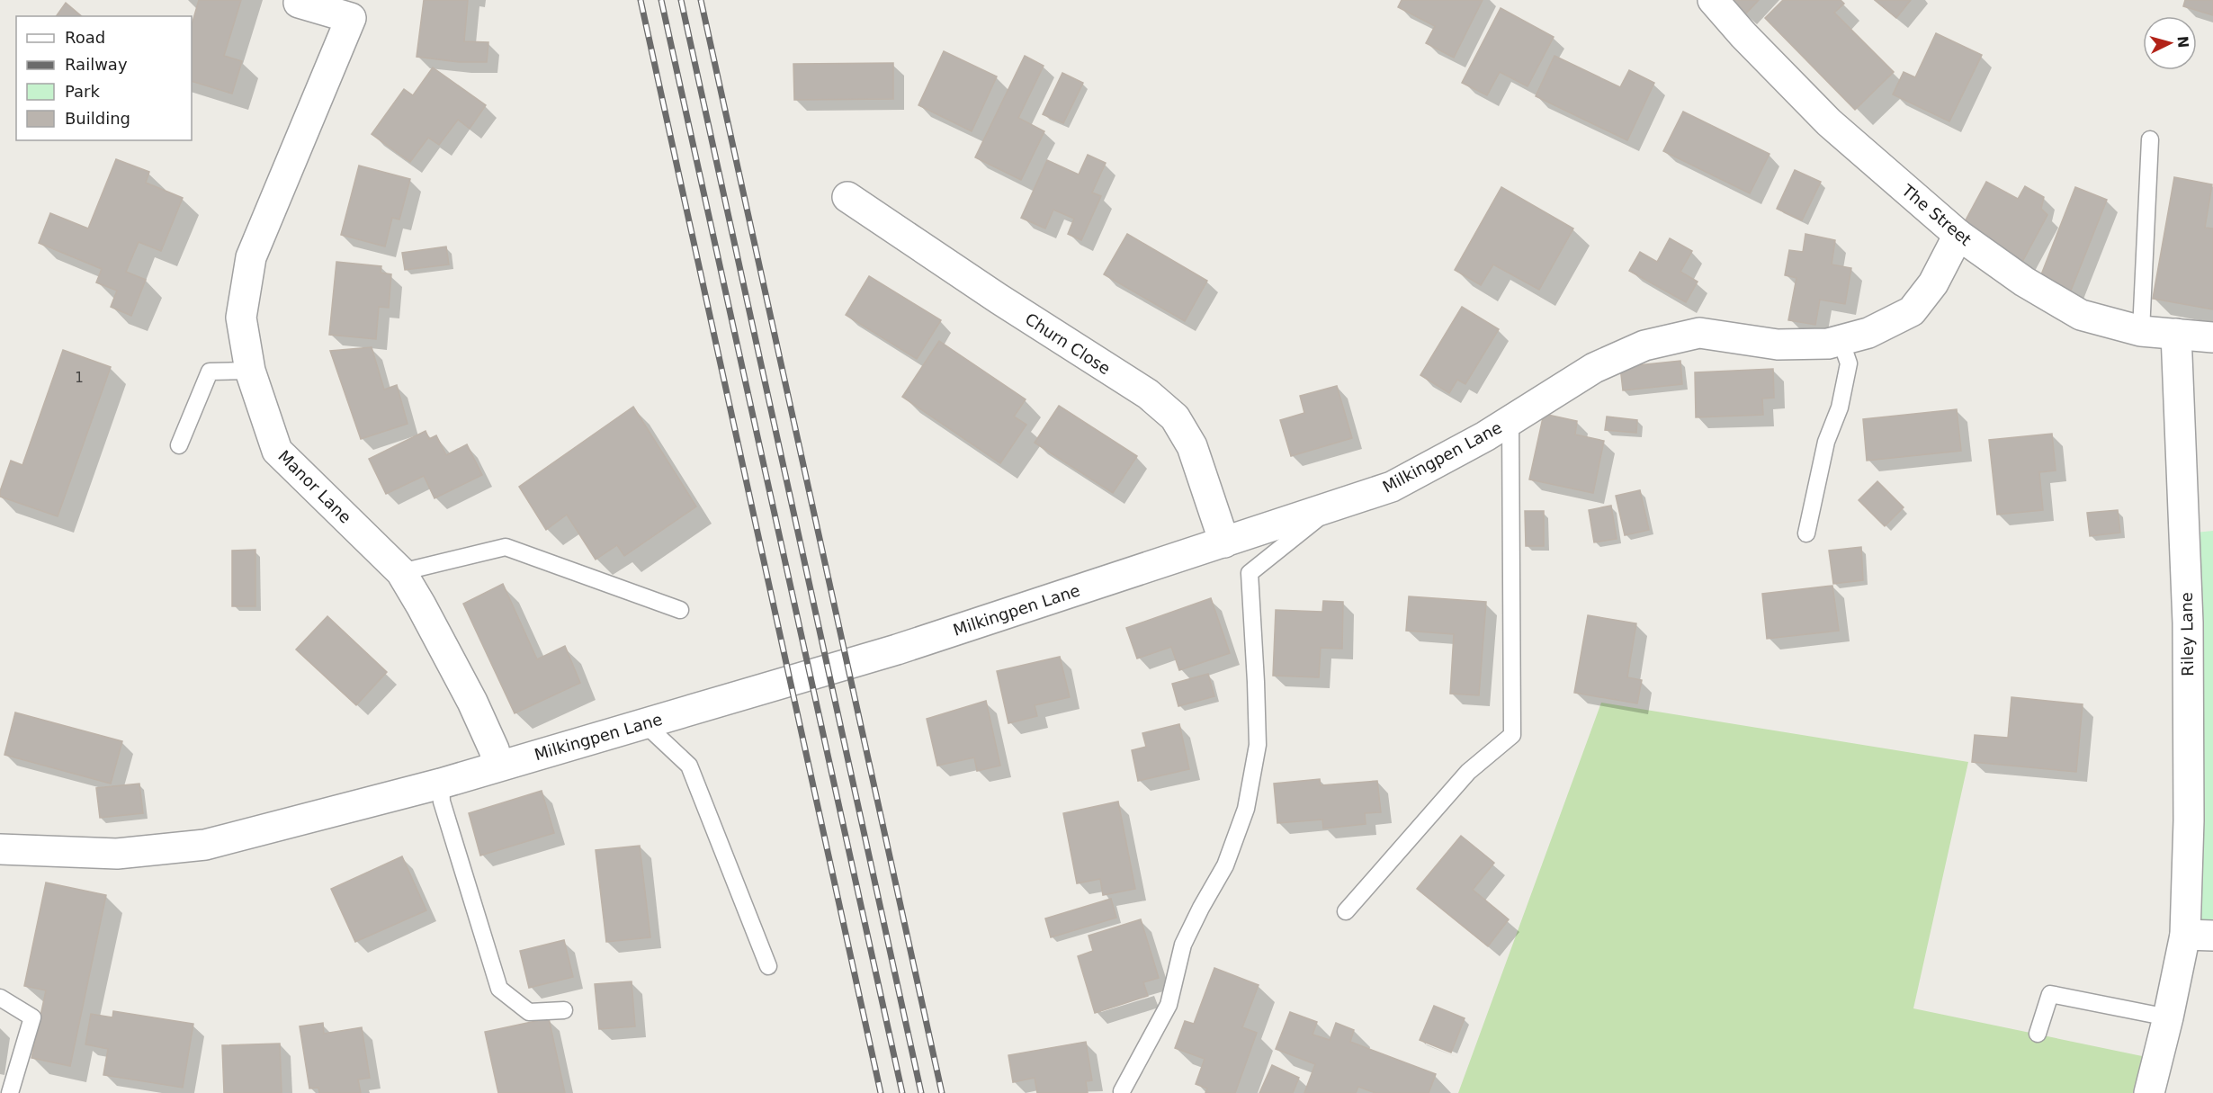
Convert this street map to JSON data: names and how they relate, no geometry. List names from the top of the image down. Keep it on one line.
{"streets":{"street":["The Street","Churn Close","Milkingpen Lane","Manor Lane","Riley Lane"]},"crossings":[["The Street","Milkingpen Lane"],["The Street","Riley Lane"],["Churn Close","Milkingpen Lane"],["Milkingpen Lane","Manor Lane"]],"house_numbers":["1"],"legend":["Road","Railway","Park","Building"],"north":"right"}
